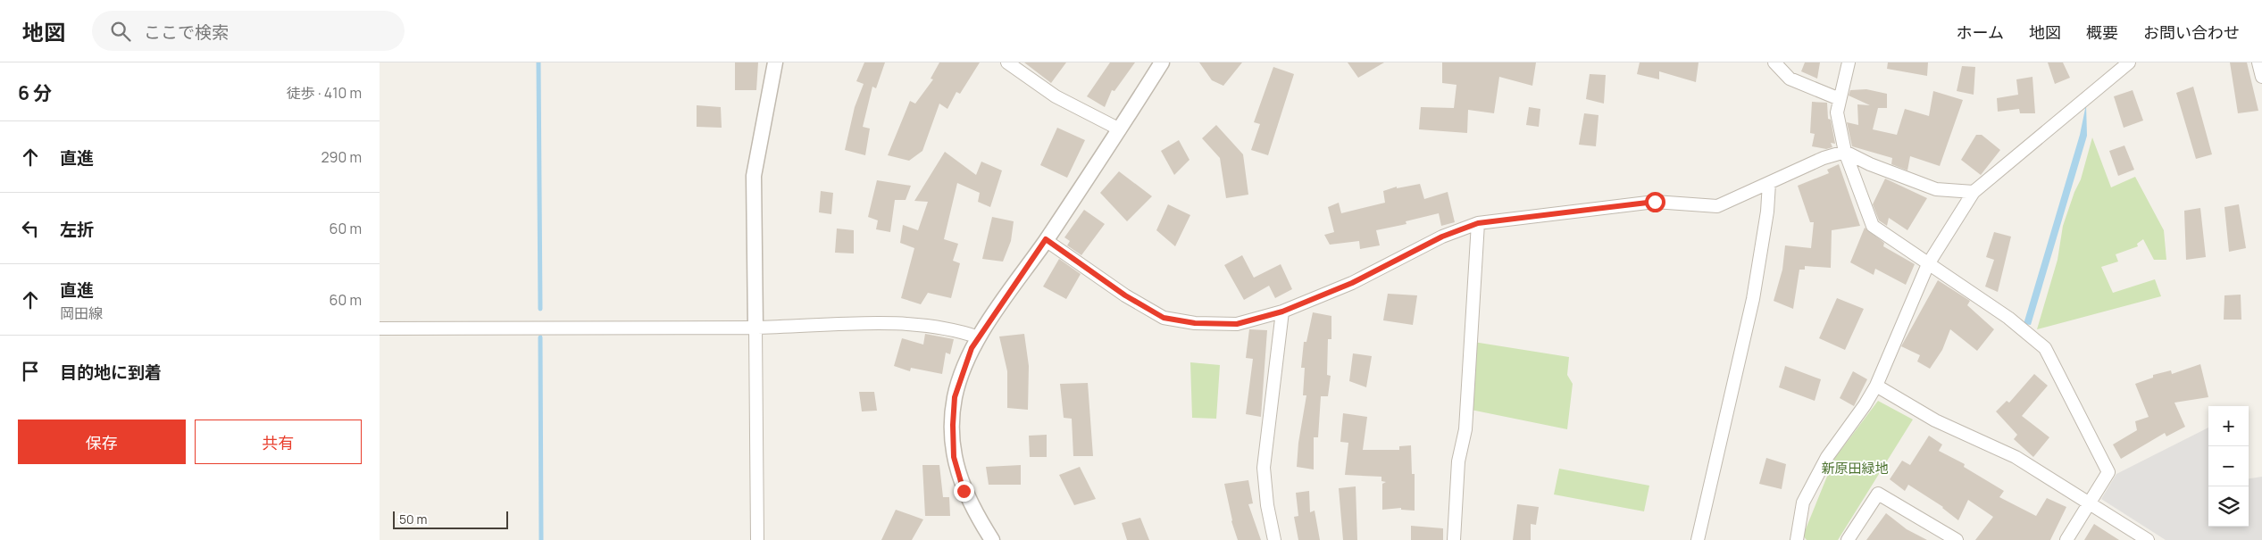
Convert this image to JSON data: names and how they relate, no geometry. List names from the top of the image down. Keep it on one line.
{"parks":["新原田緑地"],"scale_bar":"50 m","page":{"header":"地図","search":"ここで検索","nav":["ホーム","地図","概要","お問い合わせ"],"heading":["6 分","徒歩 · 410 m"],"list":[["直進","290 m"],["左折","60 m"],["直進","岡田線","60 m"],"目的地に到着"],"buttons":["保存","共有"],"map_buttons":["+","−"],"scale":"50 m"}}
